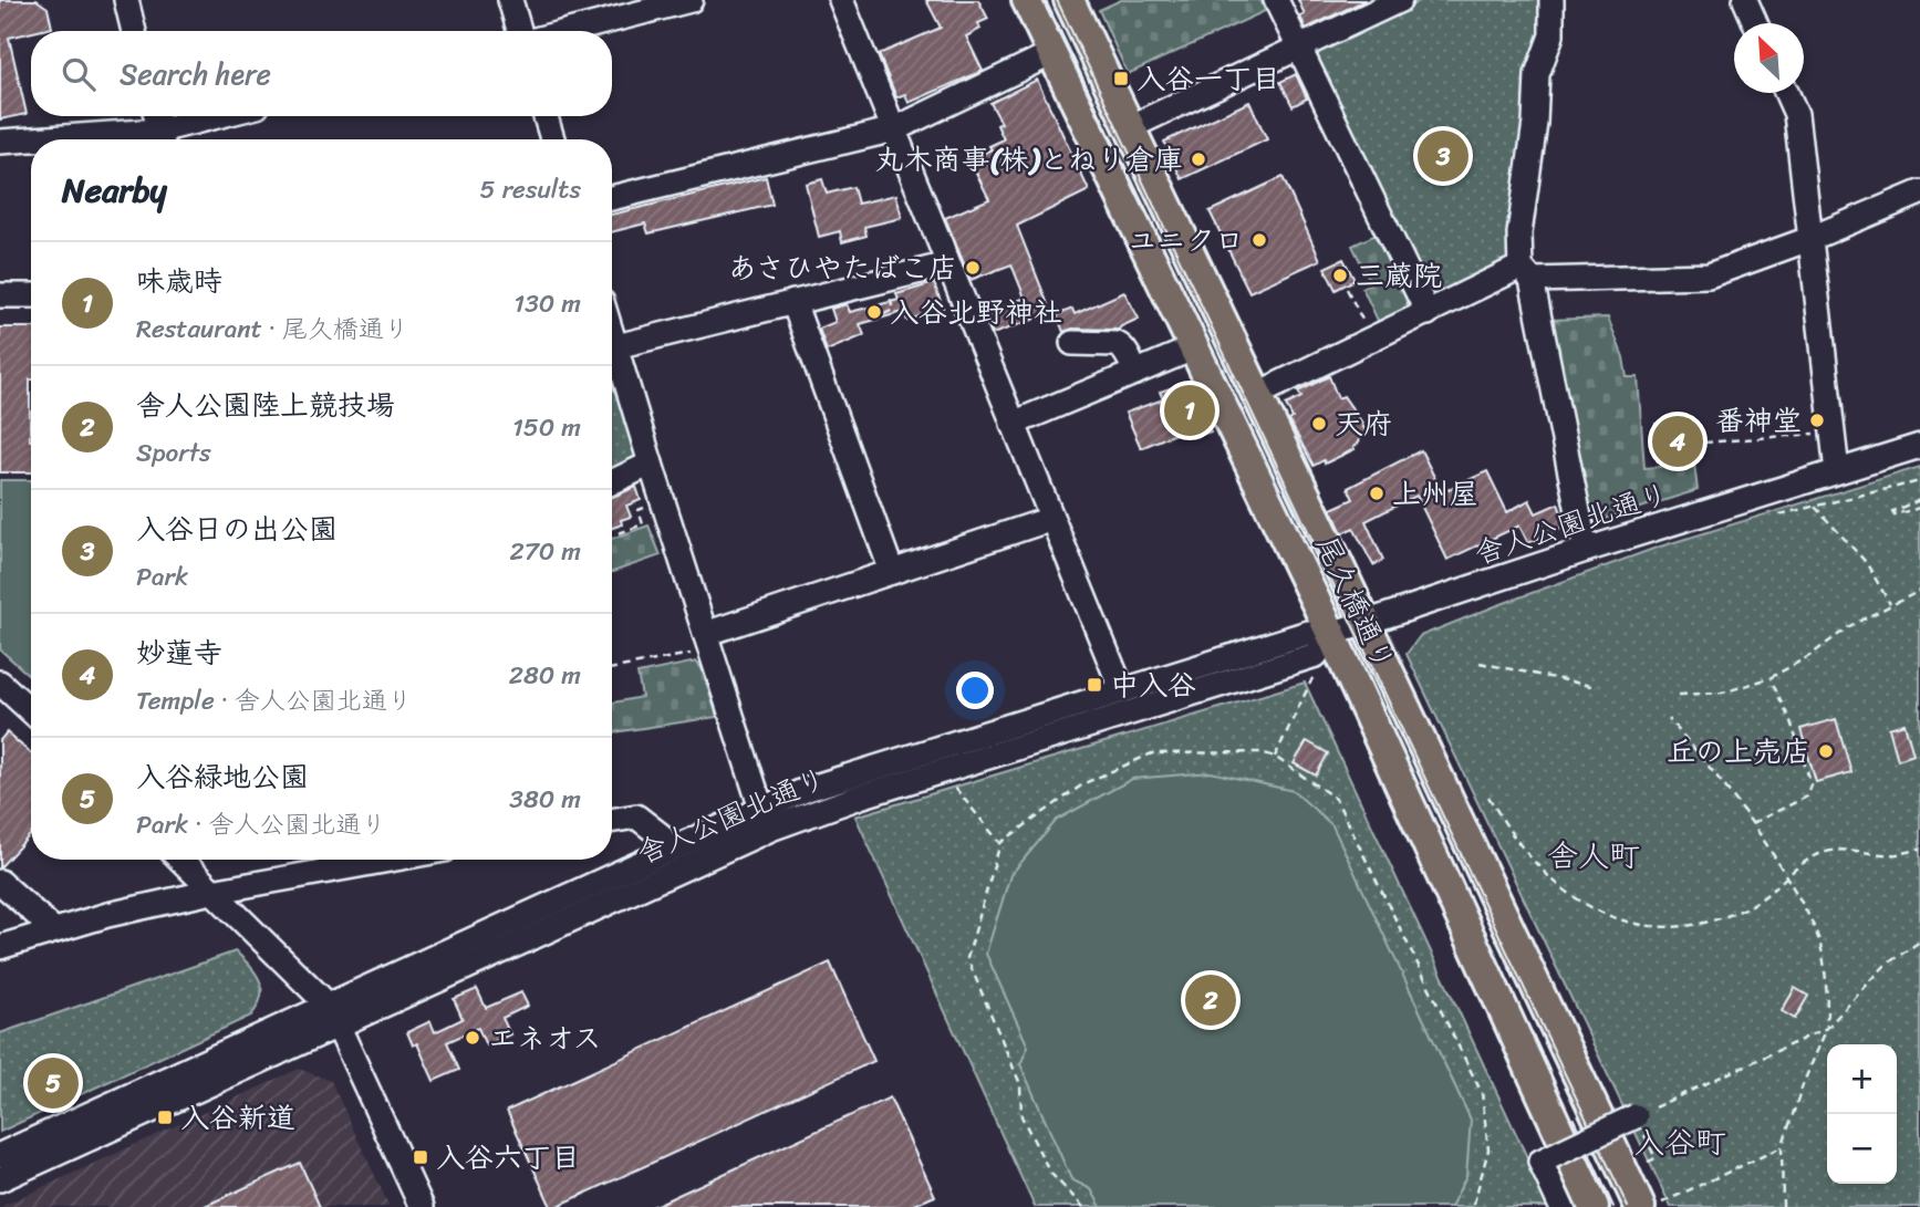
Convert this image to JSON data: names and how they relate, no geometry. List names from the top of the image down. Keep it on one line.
{"streets":{"main road":["尾久橋通り"],"street":["舎人公園北通り"]},"crossings":[["舎人公園北通り","尾久橋通り"]],"districts":["舎人町","入谷町"],"places":{"transit":["入谷一丁目","中入谷","入谷新道","入谷六丁目"],"other":["丸木商事(株)とねり倉庫","ユニクロ","あさひやたばこ店","三蔵院","入谷北野神社","番神堂","天府","上州屋","丘の上売店","エネオス"]},"north":"top left","page":{"search":"Search here","pins":["3","1","4","2","5"],"heading":["Nearby","5 results"],"list":[{"mark":"1","name":"味歳時","note":"Restaurant · 尾久橋通り","value":"130 m"},{"mark":"2","name":"舎人公園陸上競技場","note":"Sports","value":"150 m"},{"mark":"3","name":"入谷日の出公園","note":"Park","value":"270 m"},{"mark":"4","name":"妙蓮寺","note":"Temple · 舎人公園北通り","value":"280 m"},{"mark":"5","name":"入谷緑地公園","note":"Park · 舎人公園北通り","value":"380 m"}],"map_buttons":["+","−"]}}
